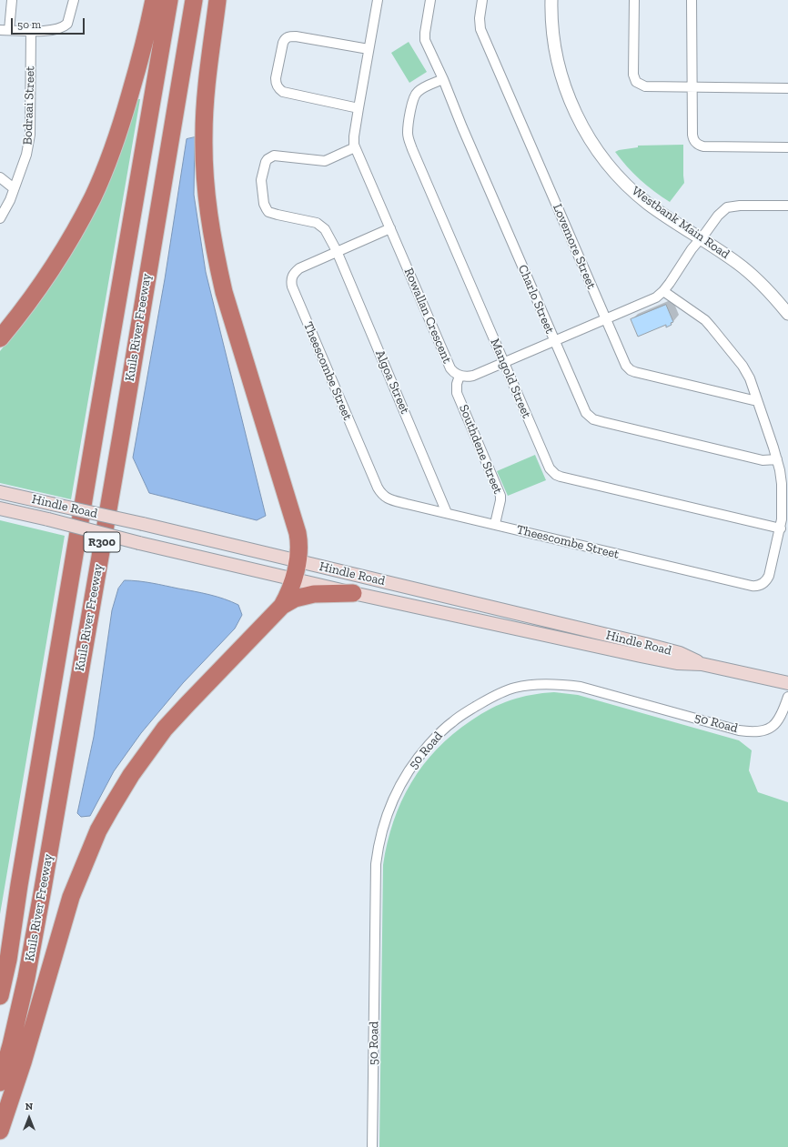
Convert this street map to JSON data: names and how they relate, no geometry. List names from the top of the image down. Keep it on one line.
{"streets":{"highway":["Kuils River Freeway","R300"],"main road":["Hindle Road"],"street":["Bodraai Street","Westbank Main Road","Lovemore Street","Charlo Street","Rowallan Crescent","Theescombe Street","Mangold Street","Algoa Street","Southdene Street","50 Road"]},"crossings":[["Westbank Main Road","Rowallan Crescent"],["Lovemore Street","Rowallan Crescent"],["Lovemore Street","Theescombe Street"],["Charlo Street","Rowallan Crescent"],["Charlo Street","Theescombe Street"],["Charlo Street","Mangold Street"],["Rowallan Crescent","Theescombe Street"],["Rowallan Crescent","Mangold Street"],["Rowallan Crescent","Algoa Street"],["Rowallan Crescent","Southdene Street"],["Theescombe Street","Mangold Street"],["Theescombe Street","Algoa Street"],["Theescombe Street","Southdene Street"]],"scale_bar":"50 m","north":"top"}
